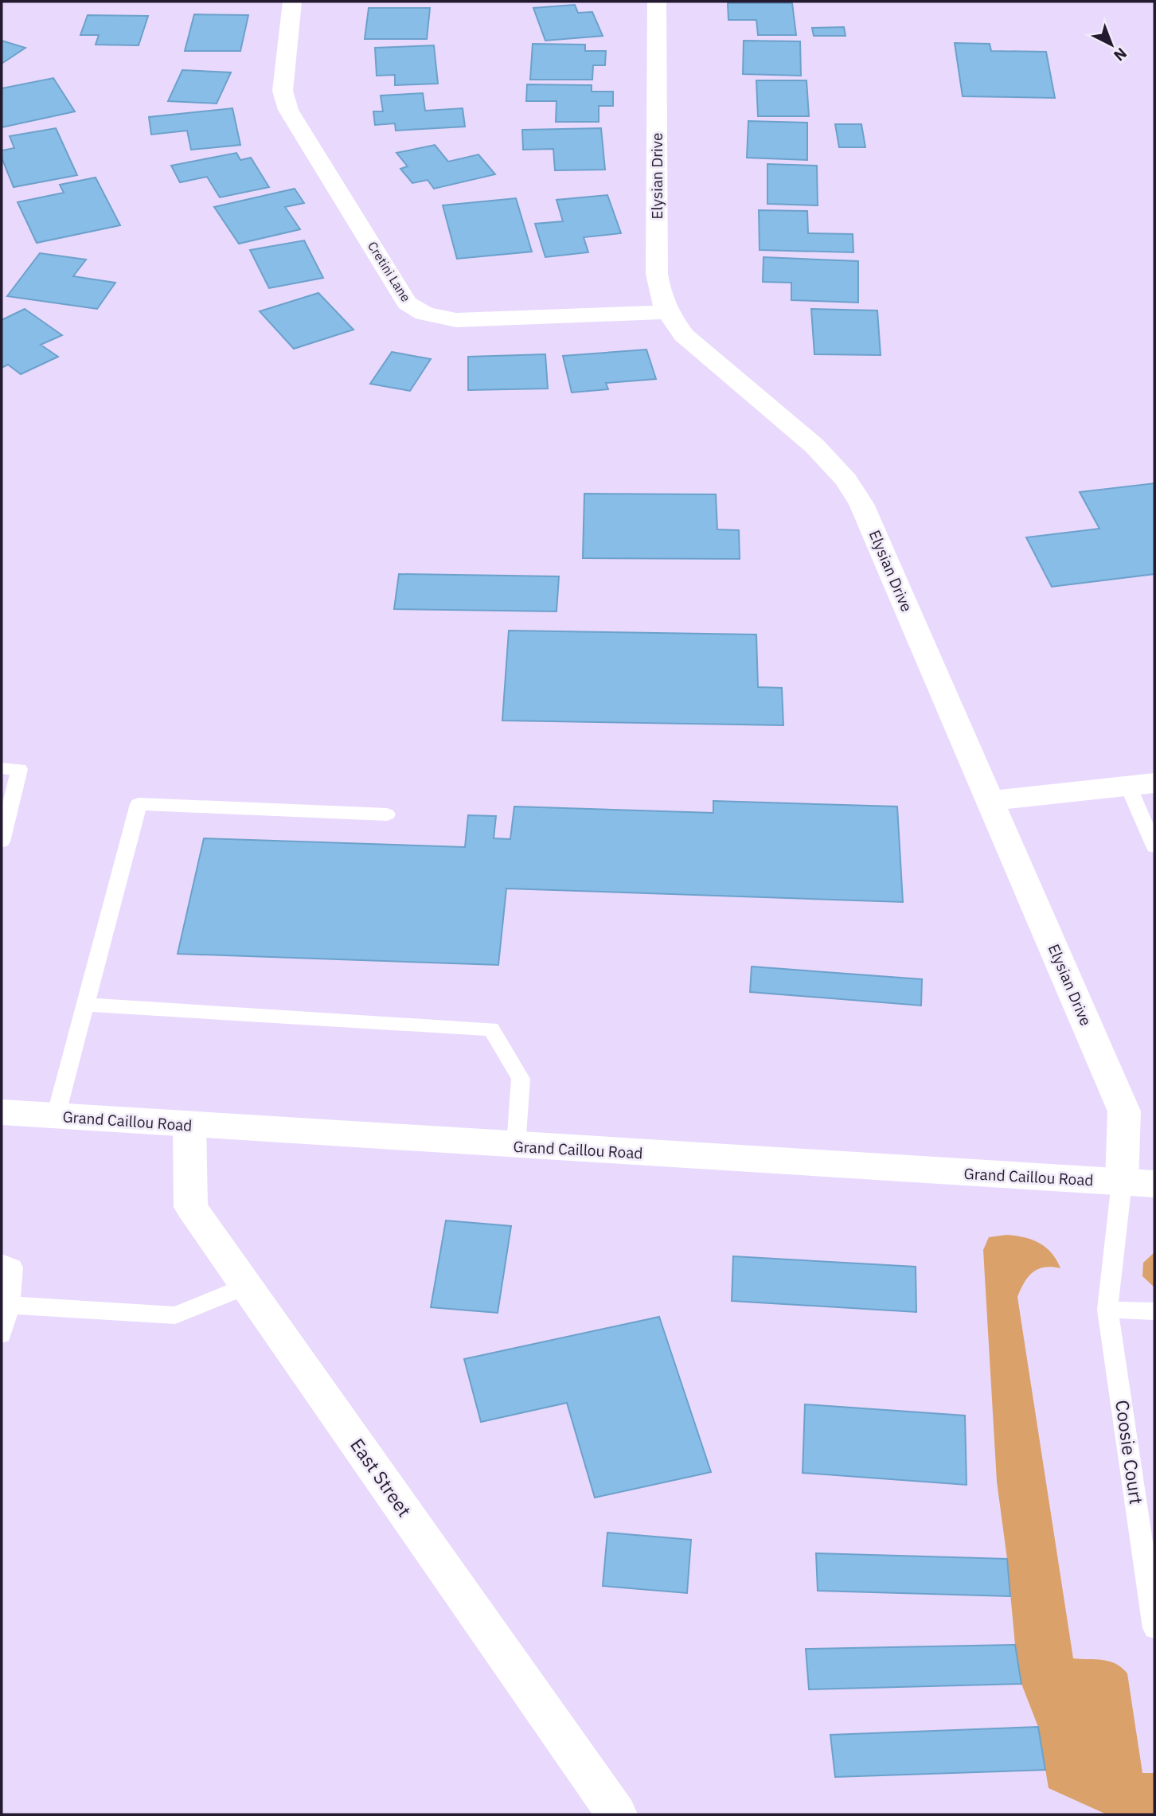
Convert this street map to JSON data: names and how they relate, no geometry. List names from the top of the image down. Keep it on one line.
{"streets":{"street":["Elysian Drive","Cretini Lane","Grand Caillou Road","East Street"],"lane":["Coosie Court"]},"crossings":[["Elysian Drive","Cretini Lane"],["Elysian Drive","Grand Caillou Road"],["Elysian Drive","Coosie Court"],["Grand Caillou Road","Coosie Court"],["Grand Caillou Road","East Street"]],"north":"bottom right"}
